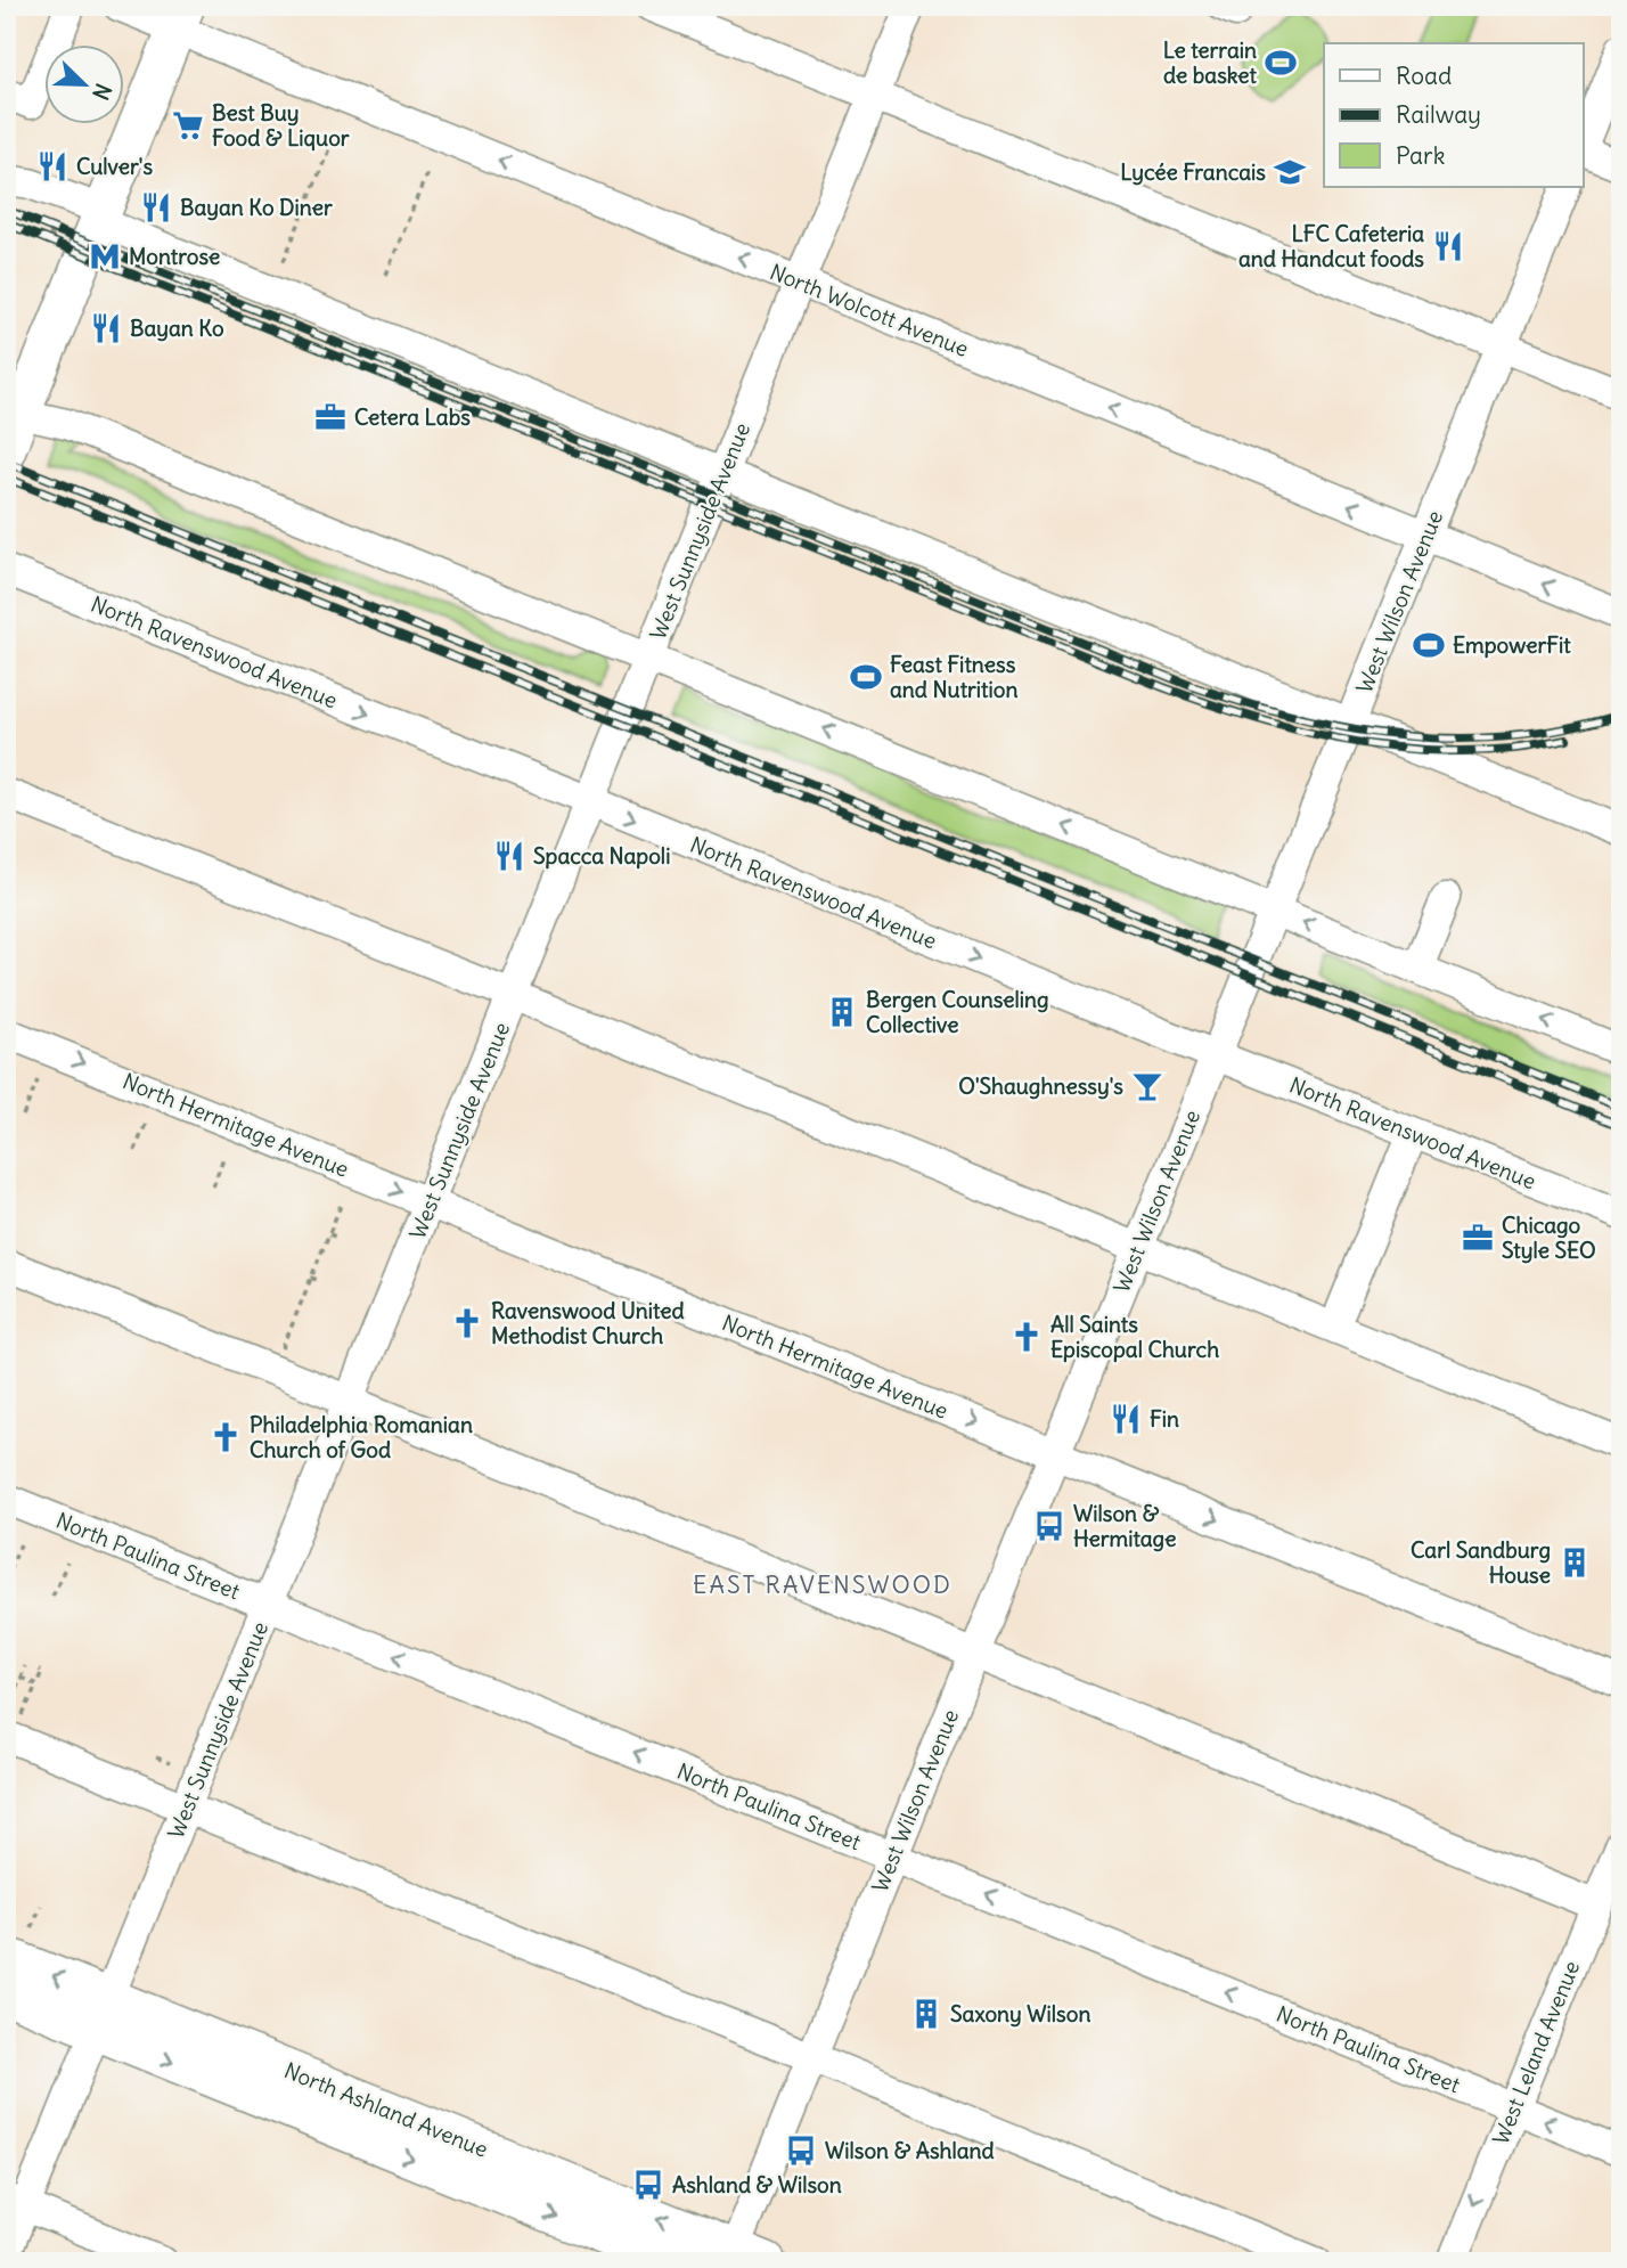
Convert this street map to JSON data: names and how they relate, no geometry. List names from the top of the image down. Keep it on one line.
{"streets":{"main road":["North Ashland Avenue"],"street":["North Wolcott Avenue","West Sunnyside Avenue","West Wilson Avenue","North Ravenswood Avenue","North Hermitage Avenue","North Paulina Street","West Leland Avenue"]},"crossings":[["North Wolcott Avenue","West Sunnyside Avenue"],["North Wolcott Avenue","West Wilson Avenue"],["West Sunnyside Avenue","North Ravenswood Avenue"],["West Sunnyside Avenue","North Hermitage Avenue"],["West Sunnyside Avenue","North Paulina Street"],["West Sunnyside Avenue","North Ashland Avenue"],["West Wilson Avenue","North Ravenswood Avenue"],["West Wilson Avenue","North Hermitage Avenue"],["West Wilson Avenue","North Paulina Street"],["West Wilson Avenue","North Ashland Avenue"],["North Paulina Street","West Leland Avenue"]],"one_way":["West Leland Avenue"],"districts":["EAST RAVENSWOOD"],"places":{"sports":["Le terrain de basket","EmpowerFit","Feast Fitness and Nutrition"],"supermarket":["Best Buy Food & Liquor"],"restaurant":["Culver's","Bayan Ko Diner","LFC Cafeteria and Handcut foods","Bayan Ko","Spacca Napoli","Fin"],"school or university":["Lycée Francais"],"metro station":["Montrose"],"office":["Cetera Labs","Chicago Style SEO"],"building":["Bergen Counseling Collective","Carl Sandburg House","Saxony Wilson"],"bar":["O'Shaughnessy's"],"church":["Ravenswood United Methodist Church","All Saints Episcopal Church","Philadelphia Romanian Church of God"],"bus stop":["Wilson & Hermitage","Wilson & Ashland","Ashland & Wilson"]},"legend":["Road","Railway","Park"],"north":"bottom right"}
